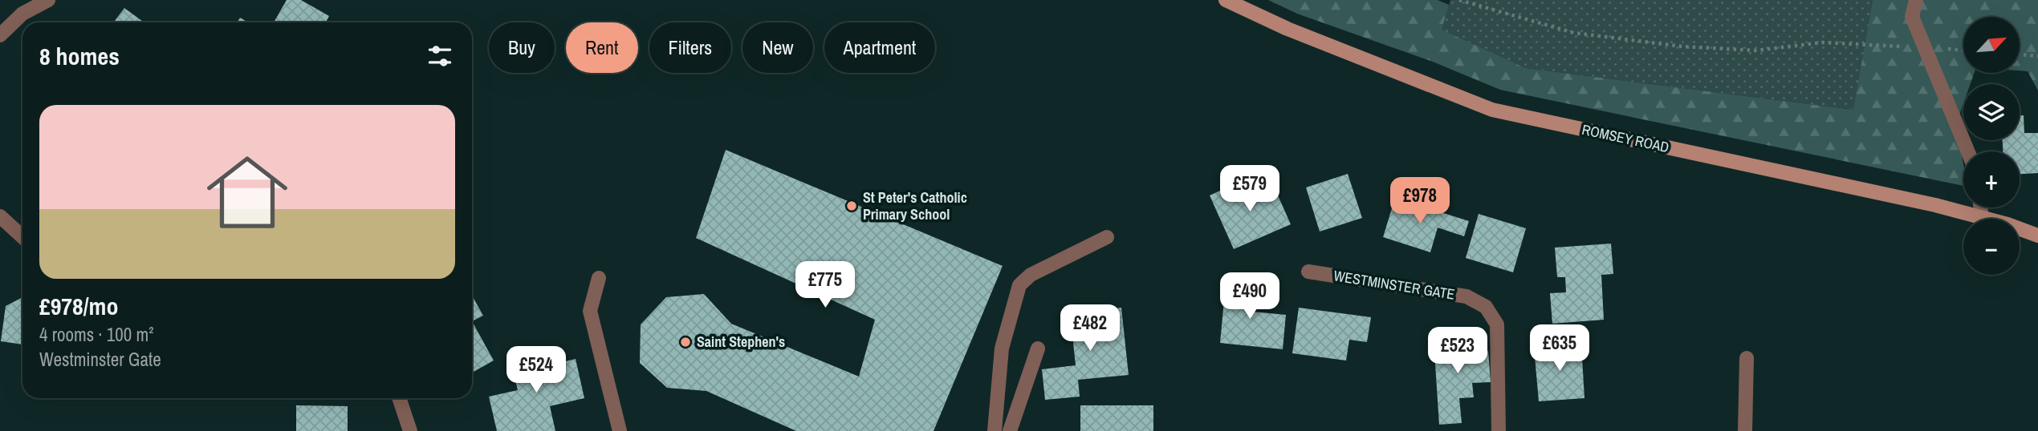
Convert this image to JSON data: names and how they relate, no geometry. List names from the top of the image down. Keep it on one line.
{"streets":{"main road":["ROMSEY ROAD"],"street":["WESTMINSTER GATE"]},"places":["St Peter's Catholic Primary School","Saint Stephen's"],"north":"top right","page":{"map_buttons":["+","−"],"chip":["Buy","Rent","Filters","New","Apartment"],"heading":"8 homes","list":[{"name":"£978/mo","note":"4 rooms · 100 m² · Westminster Gate"}],"price":["£579","£978","£775","£490","£482","£635","£523","£524"]}}
